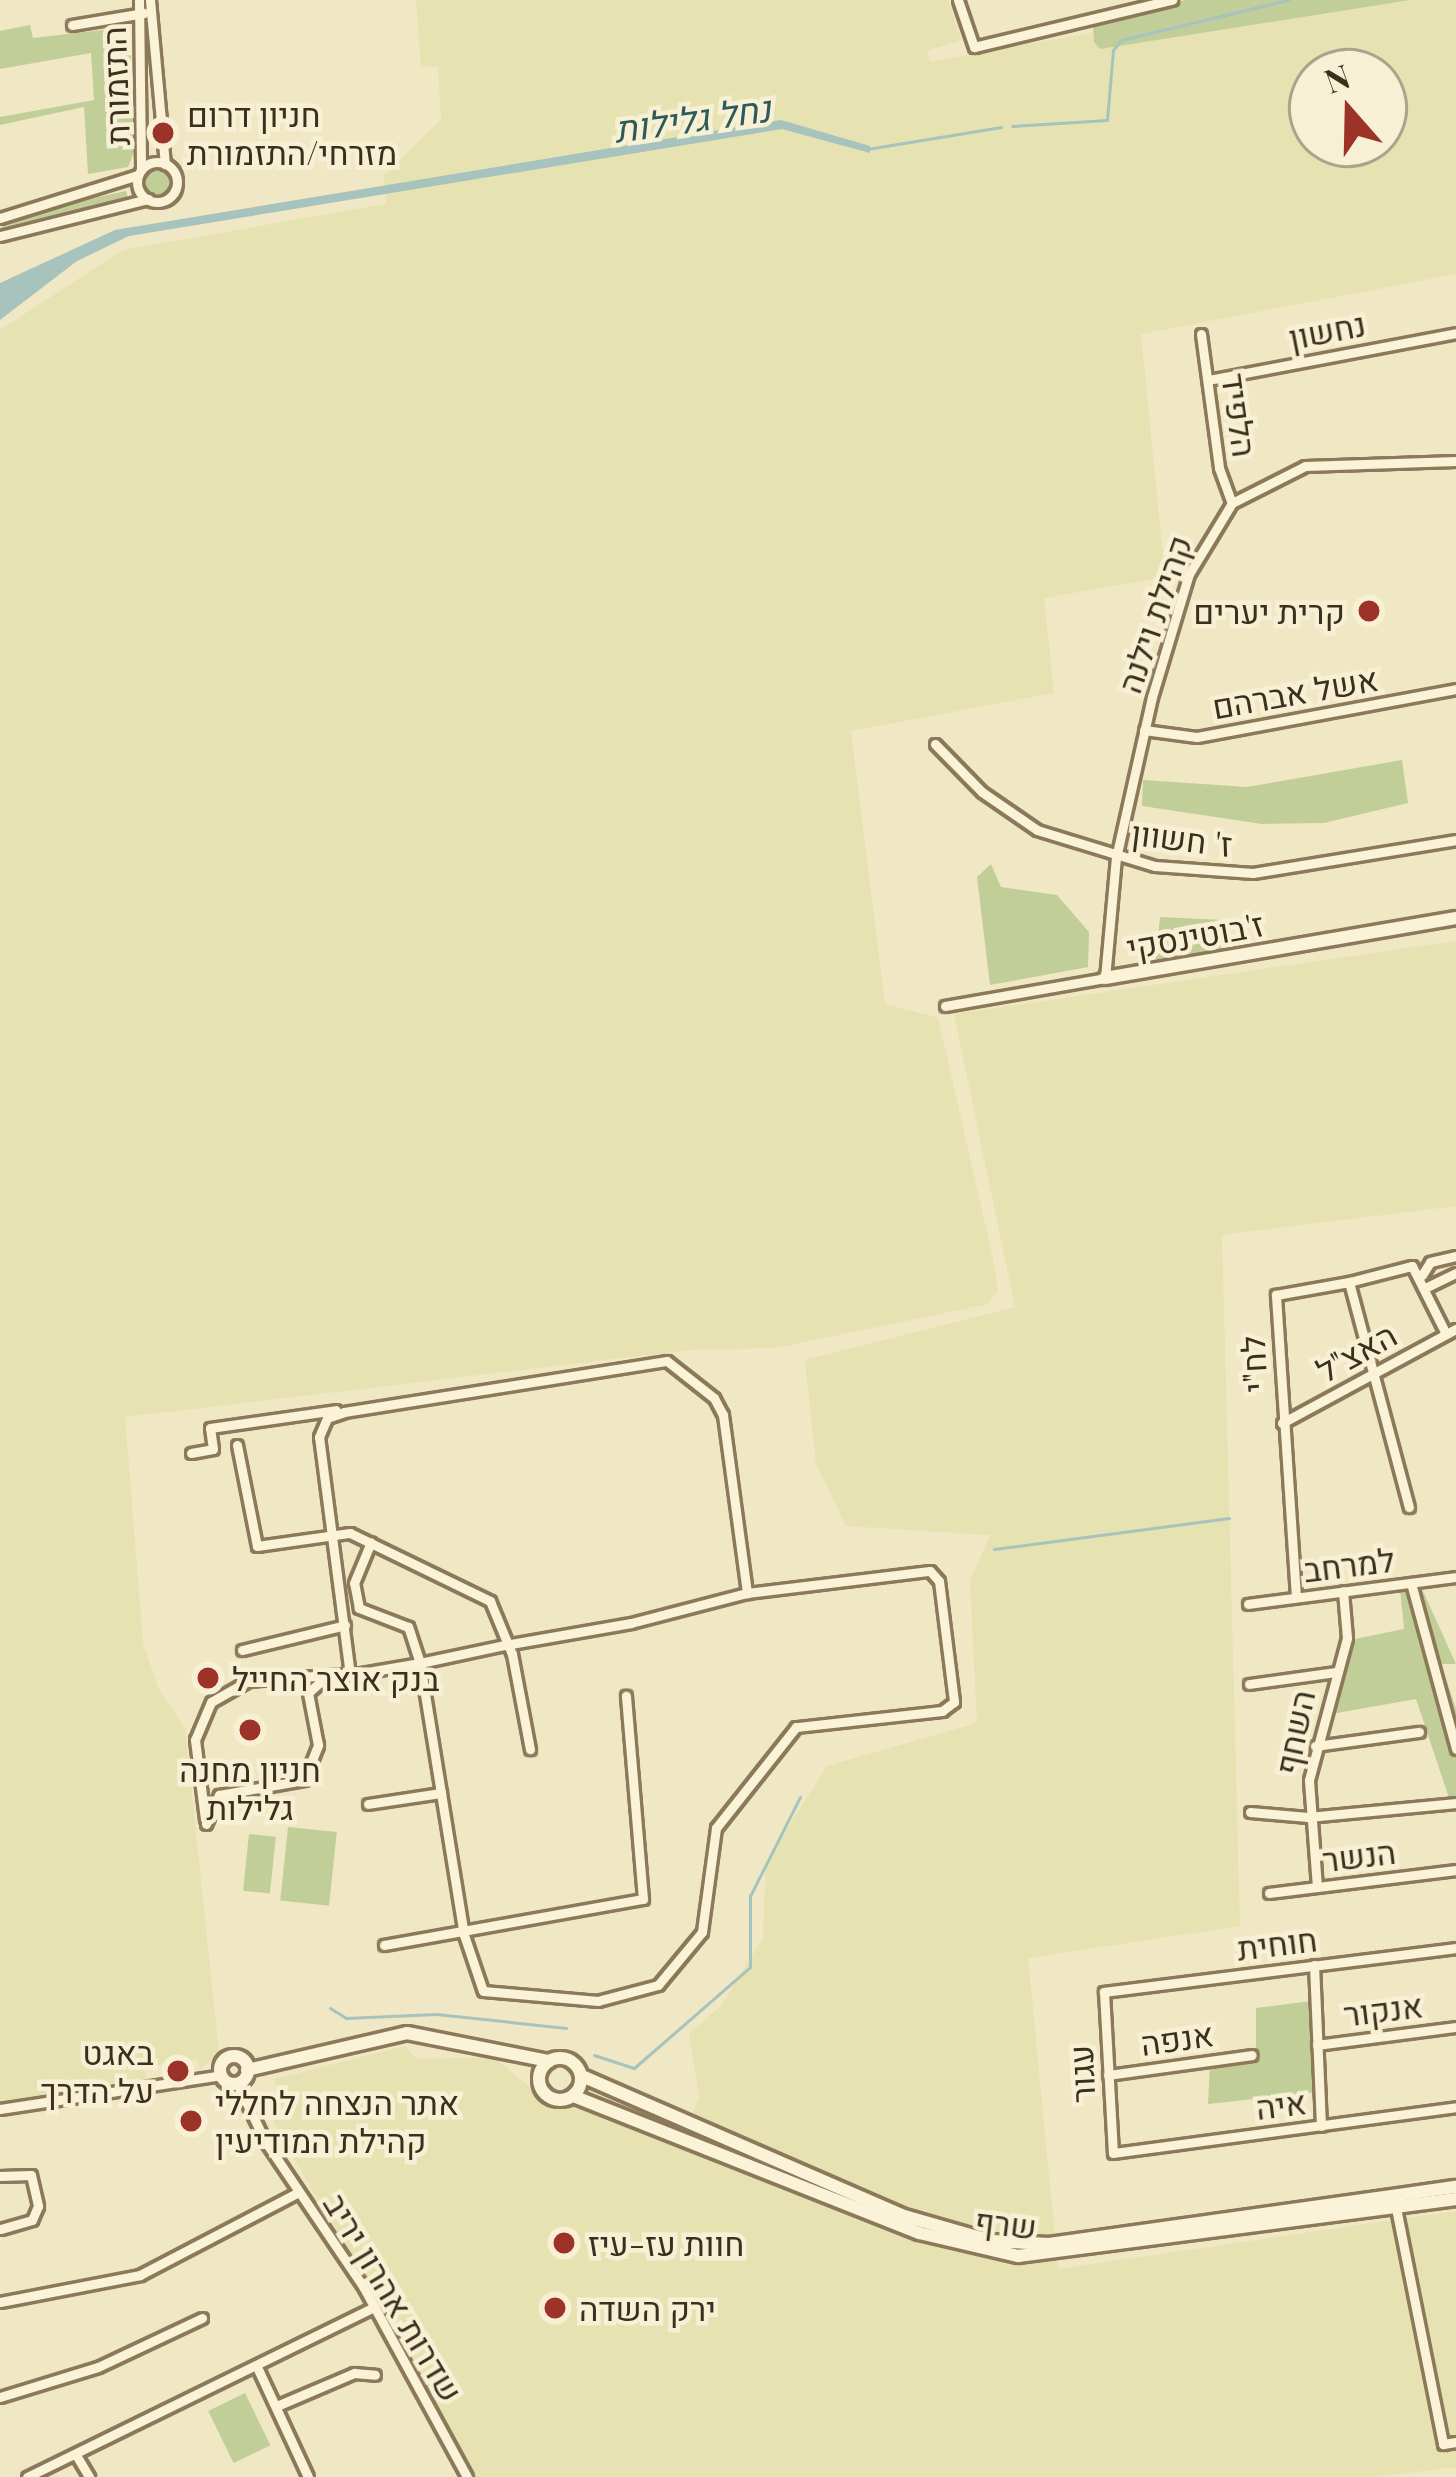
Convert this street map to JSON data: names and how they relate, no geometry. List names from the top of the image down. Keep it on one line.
{"streets":{"street":["התזמורת","נחשון","הלפיד","קהילת וילנה","אשל אברהם","ז' חשוון","ז'בוטינסקי","האצ\"ל","לח\"י","למרחב","השחף","הנשר","חוחית","אנקור","אנפה","עגור","איה","שרף","שדרות אהרון יריב"]},"crossings":[["נחשון","הלפיד"],["הלפיד","קהילת וילנה"],["קהילת וילנה","אשל אברהם"],["קהילת וילנה","ז' חשוון"],["קהילת וילנה","ז'בוטינסקי"],["האצ\"ל","לח\"י"],["לח\"י","למרחב"],["למרחב","השחף"],["השחף","הנשר"],["חוחית","עגור"],["אנפה","עגור"],["עגור","איה"]],"water":["נחל גלילות"],"places":["חניון דרום מזרחי/התזמורת","קרית יערים","בנק אוצר החייל","חניון מחנה גלילות","באגט על הדרך","אתר הנצחה לחללי קהילת המודיעין","חוות עז-עיז","ירק השדה"],"north":"top"}
